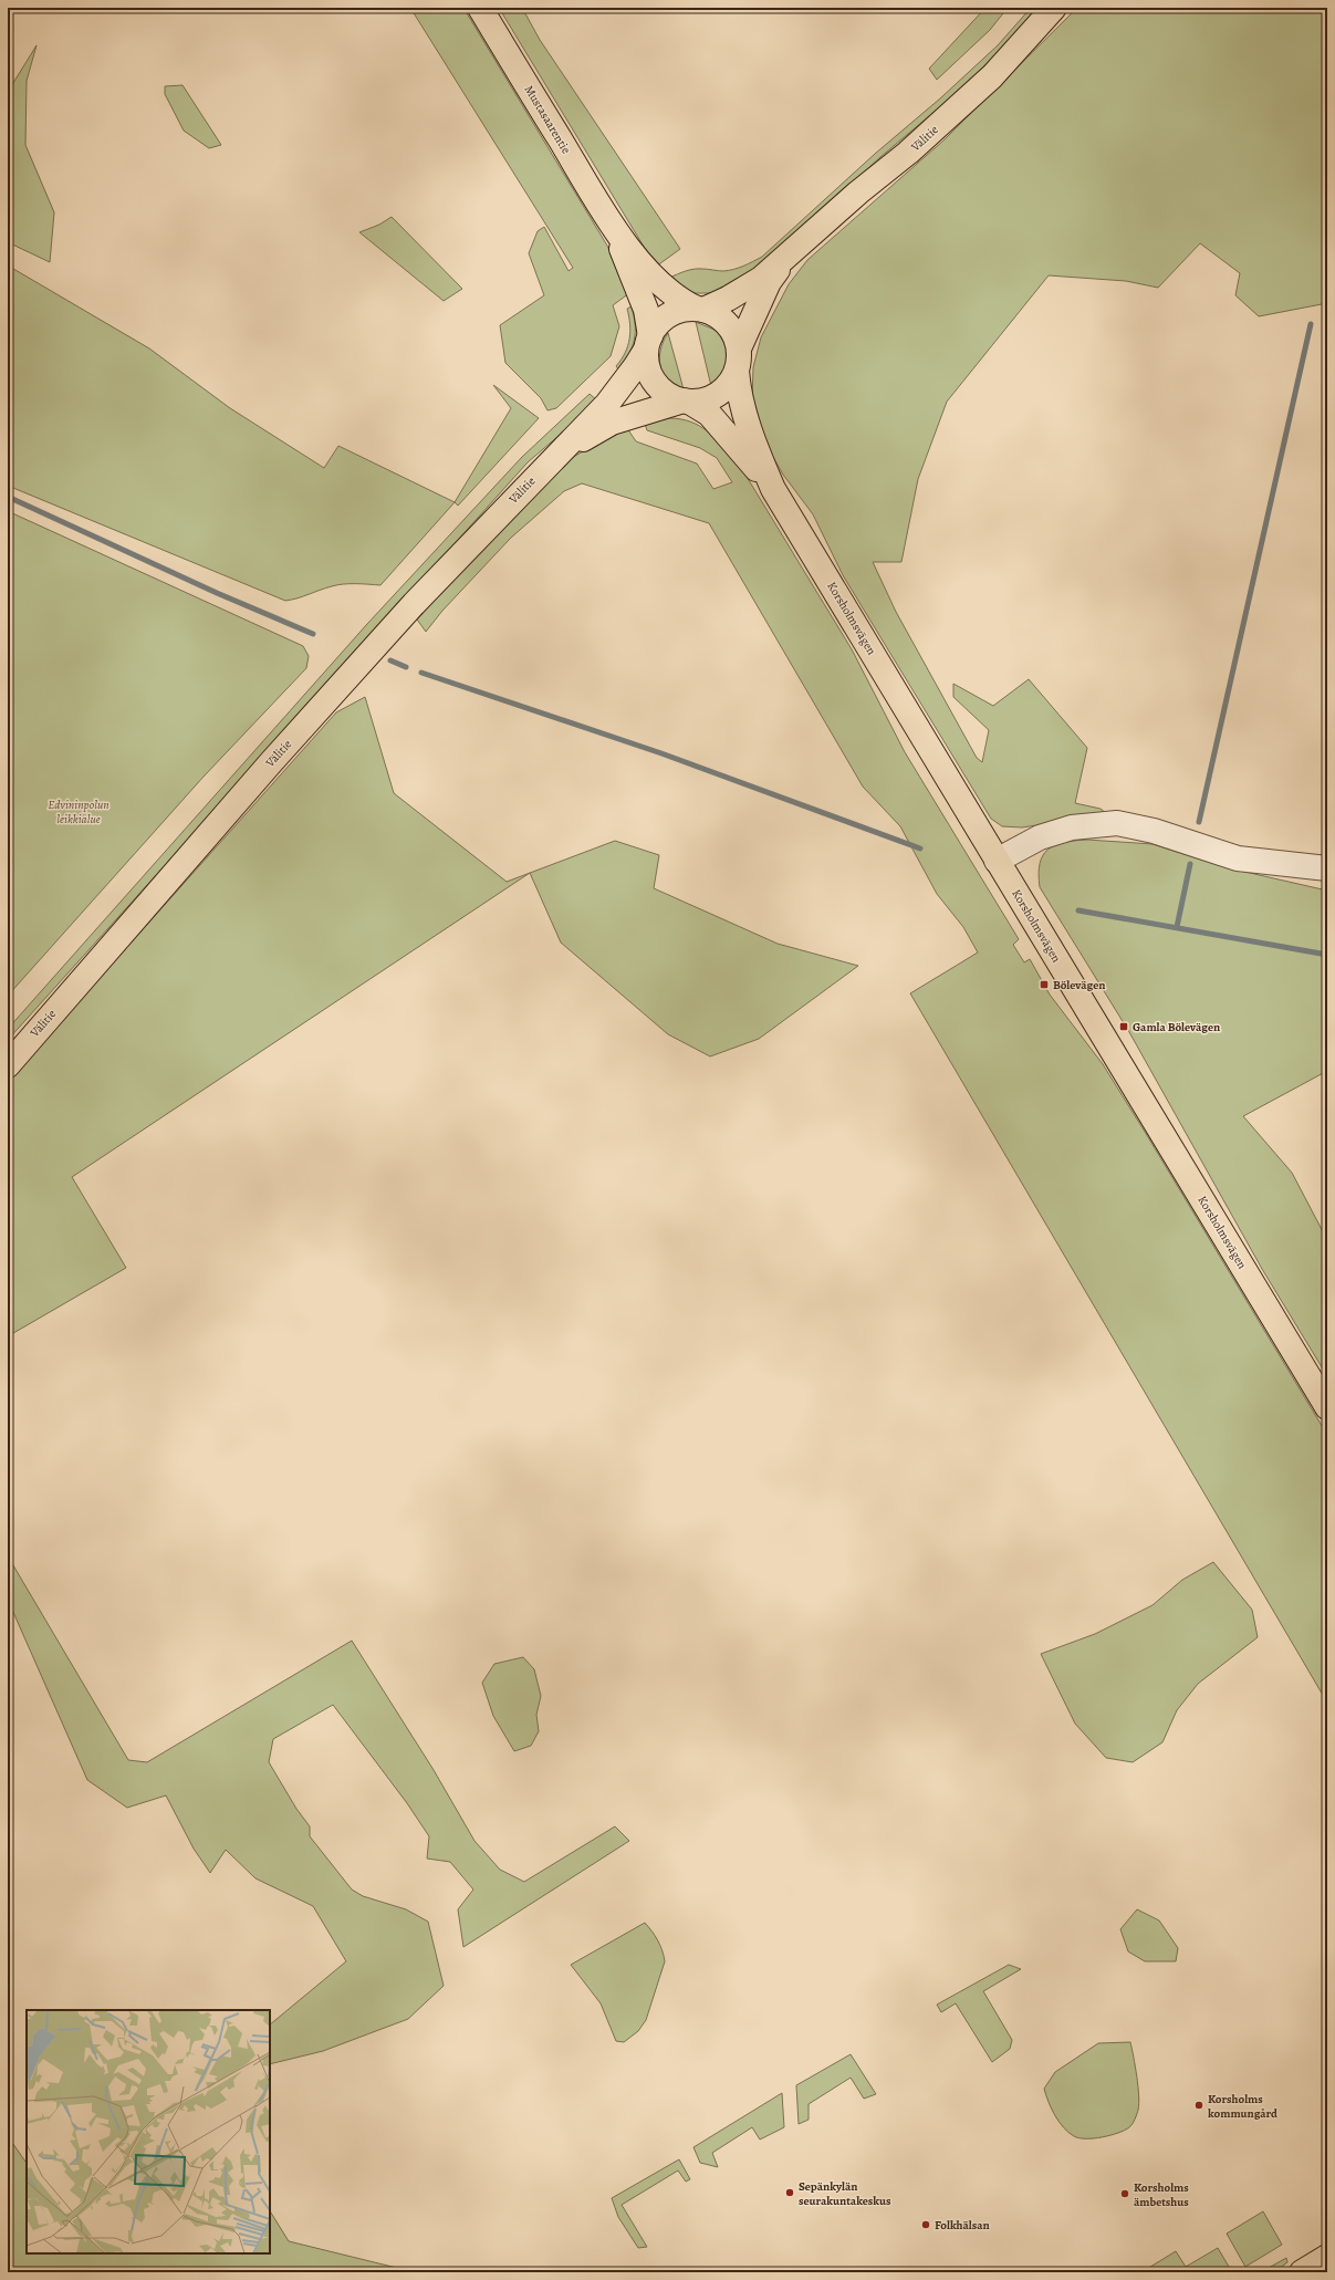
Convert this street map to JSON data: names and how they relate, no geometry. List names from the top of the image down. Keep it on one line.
{"streets":{"main road":["Mustasaarentie","Välitie","Korsholmsvägen"]},"crossings":[["Mustasaarentie","Välitie"],["Mustasaarentie","Korsholmsvägen"],["Välitie","Korsholmsvägen"]],"parks":["Edvininpolun leikkialue"],"places":{"transit":["Bölevägen","Gamla Bölevägen"],"other":["Korsholms kommungård","Sepänkylän seurakuntakeskus","Korsholms ämbetshus","Folkhälsan"]}}
